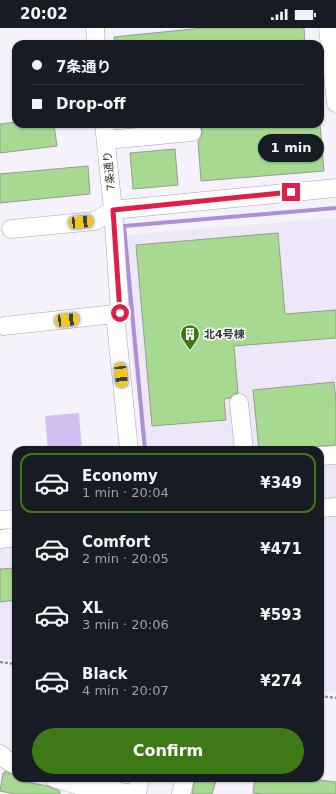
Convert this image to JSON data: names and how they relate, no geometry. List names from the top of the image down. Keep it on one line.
{"streets":{"street":["7条通り"]},"places":{"building":["北4号棟"]},"page":{"status":"20:02","banner":["7条通り","Drop-off"],"bubble":"1 min","list":[{"name":"Economy","note":"1 min · 20:04","value":"¥349"},{"name":"Comfort","note":"2 min · 20:05","value":"¥471"},{"name":"XL","note":"3 min · 20:06","value":"¥593"},{"name":"Black","note":"4 min · 20:07","value":"¥274"}],"buttons":"Confirm"}}
